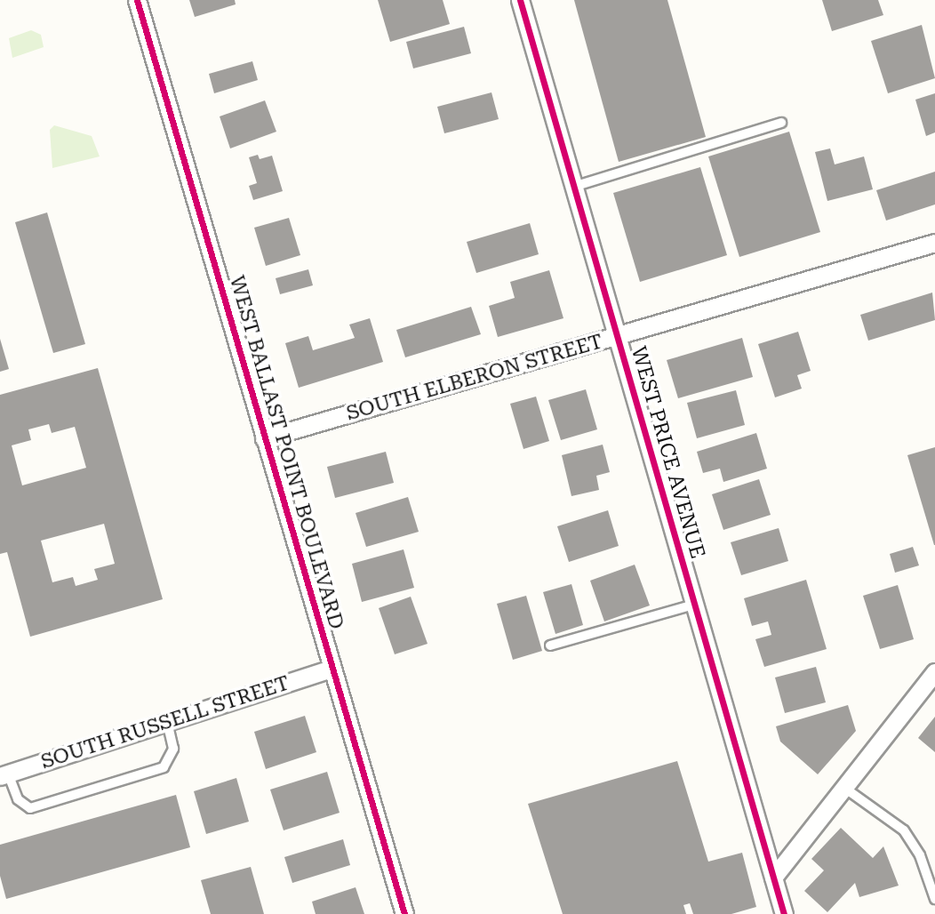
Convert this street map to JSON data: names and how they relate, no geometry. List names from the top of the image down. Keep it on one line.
{"streets":{"street":["SOUTH ELBERON STREET","WEST BALLAST POINT BOULEVARD","WEST PRICE AVENUE","SOUTH RUSSELL STREET"]},"crossings":[["SOUTH ELBERON STREET","WEST BALLAST POINT BOULEVARD"],["SOUTH ELBERON STREET","WEST PRICE AVENUE"],["WEST BALLAST POINT BOULEVARD","SOUTH RUSSELL STREET"]]}
